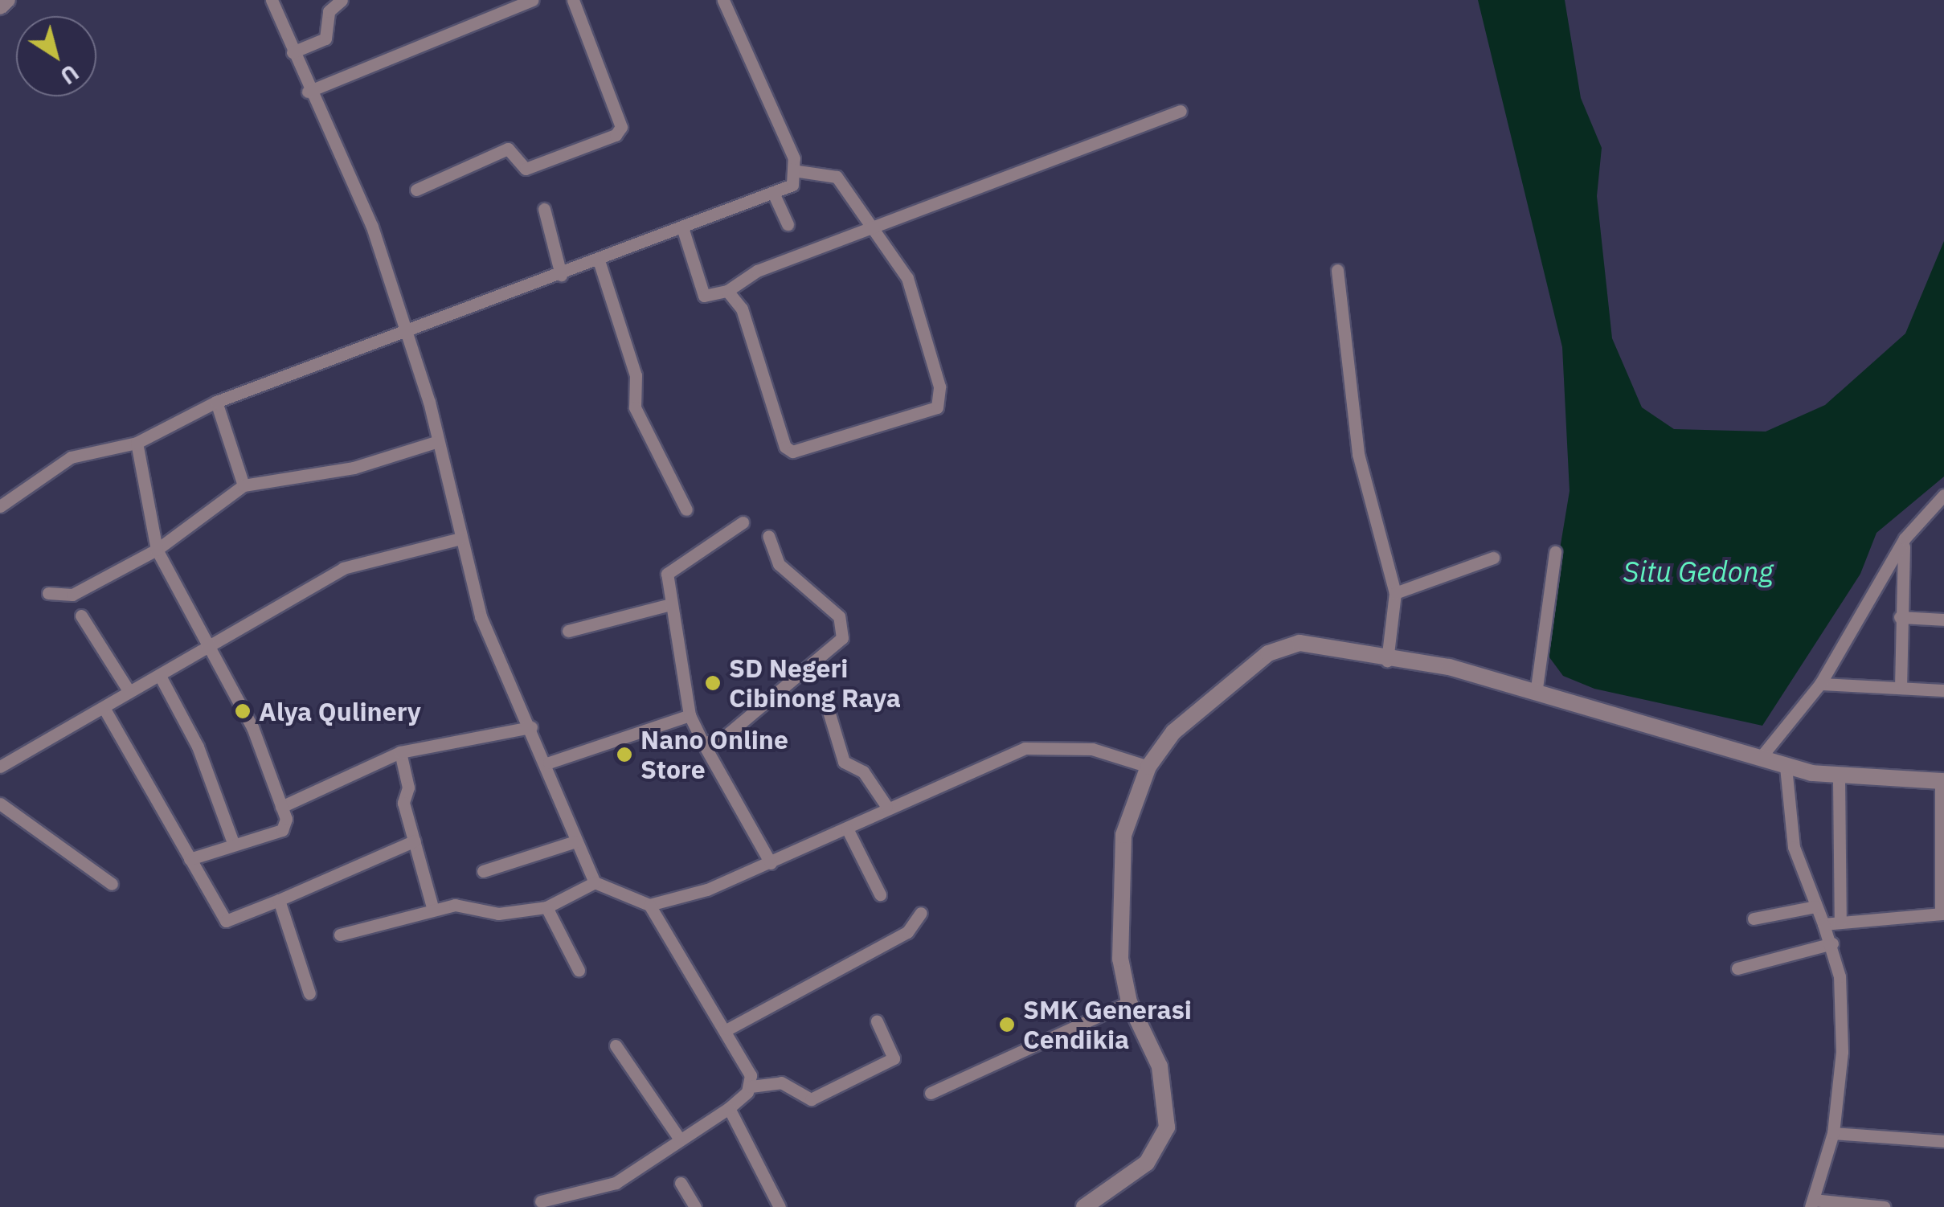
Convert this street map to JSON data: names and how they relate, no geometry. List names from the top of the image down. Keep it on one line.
{"water":["Situ Gedong"],"places":["SD Negeri Cibinong Raya","Alya Qulinery","Nano Online Store","SMK Generasi Cendikia"],"north":"bottom right"}
